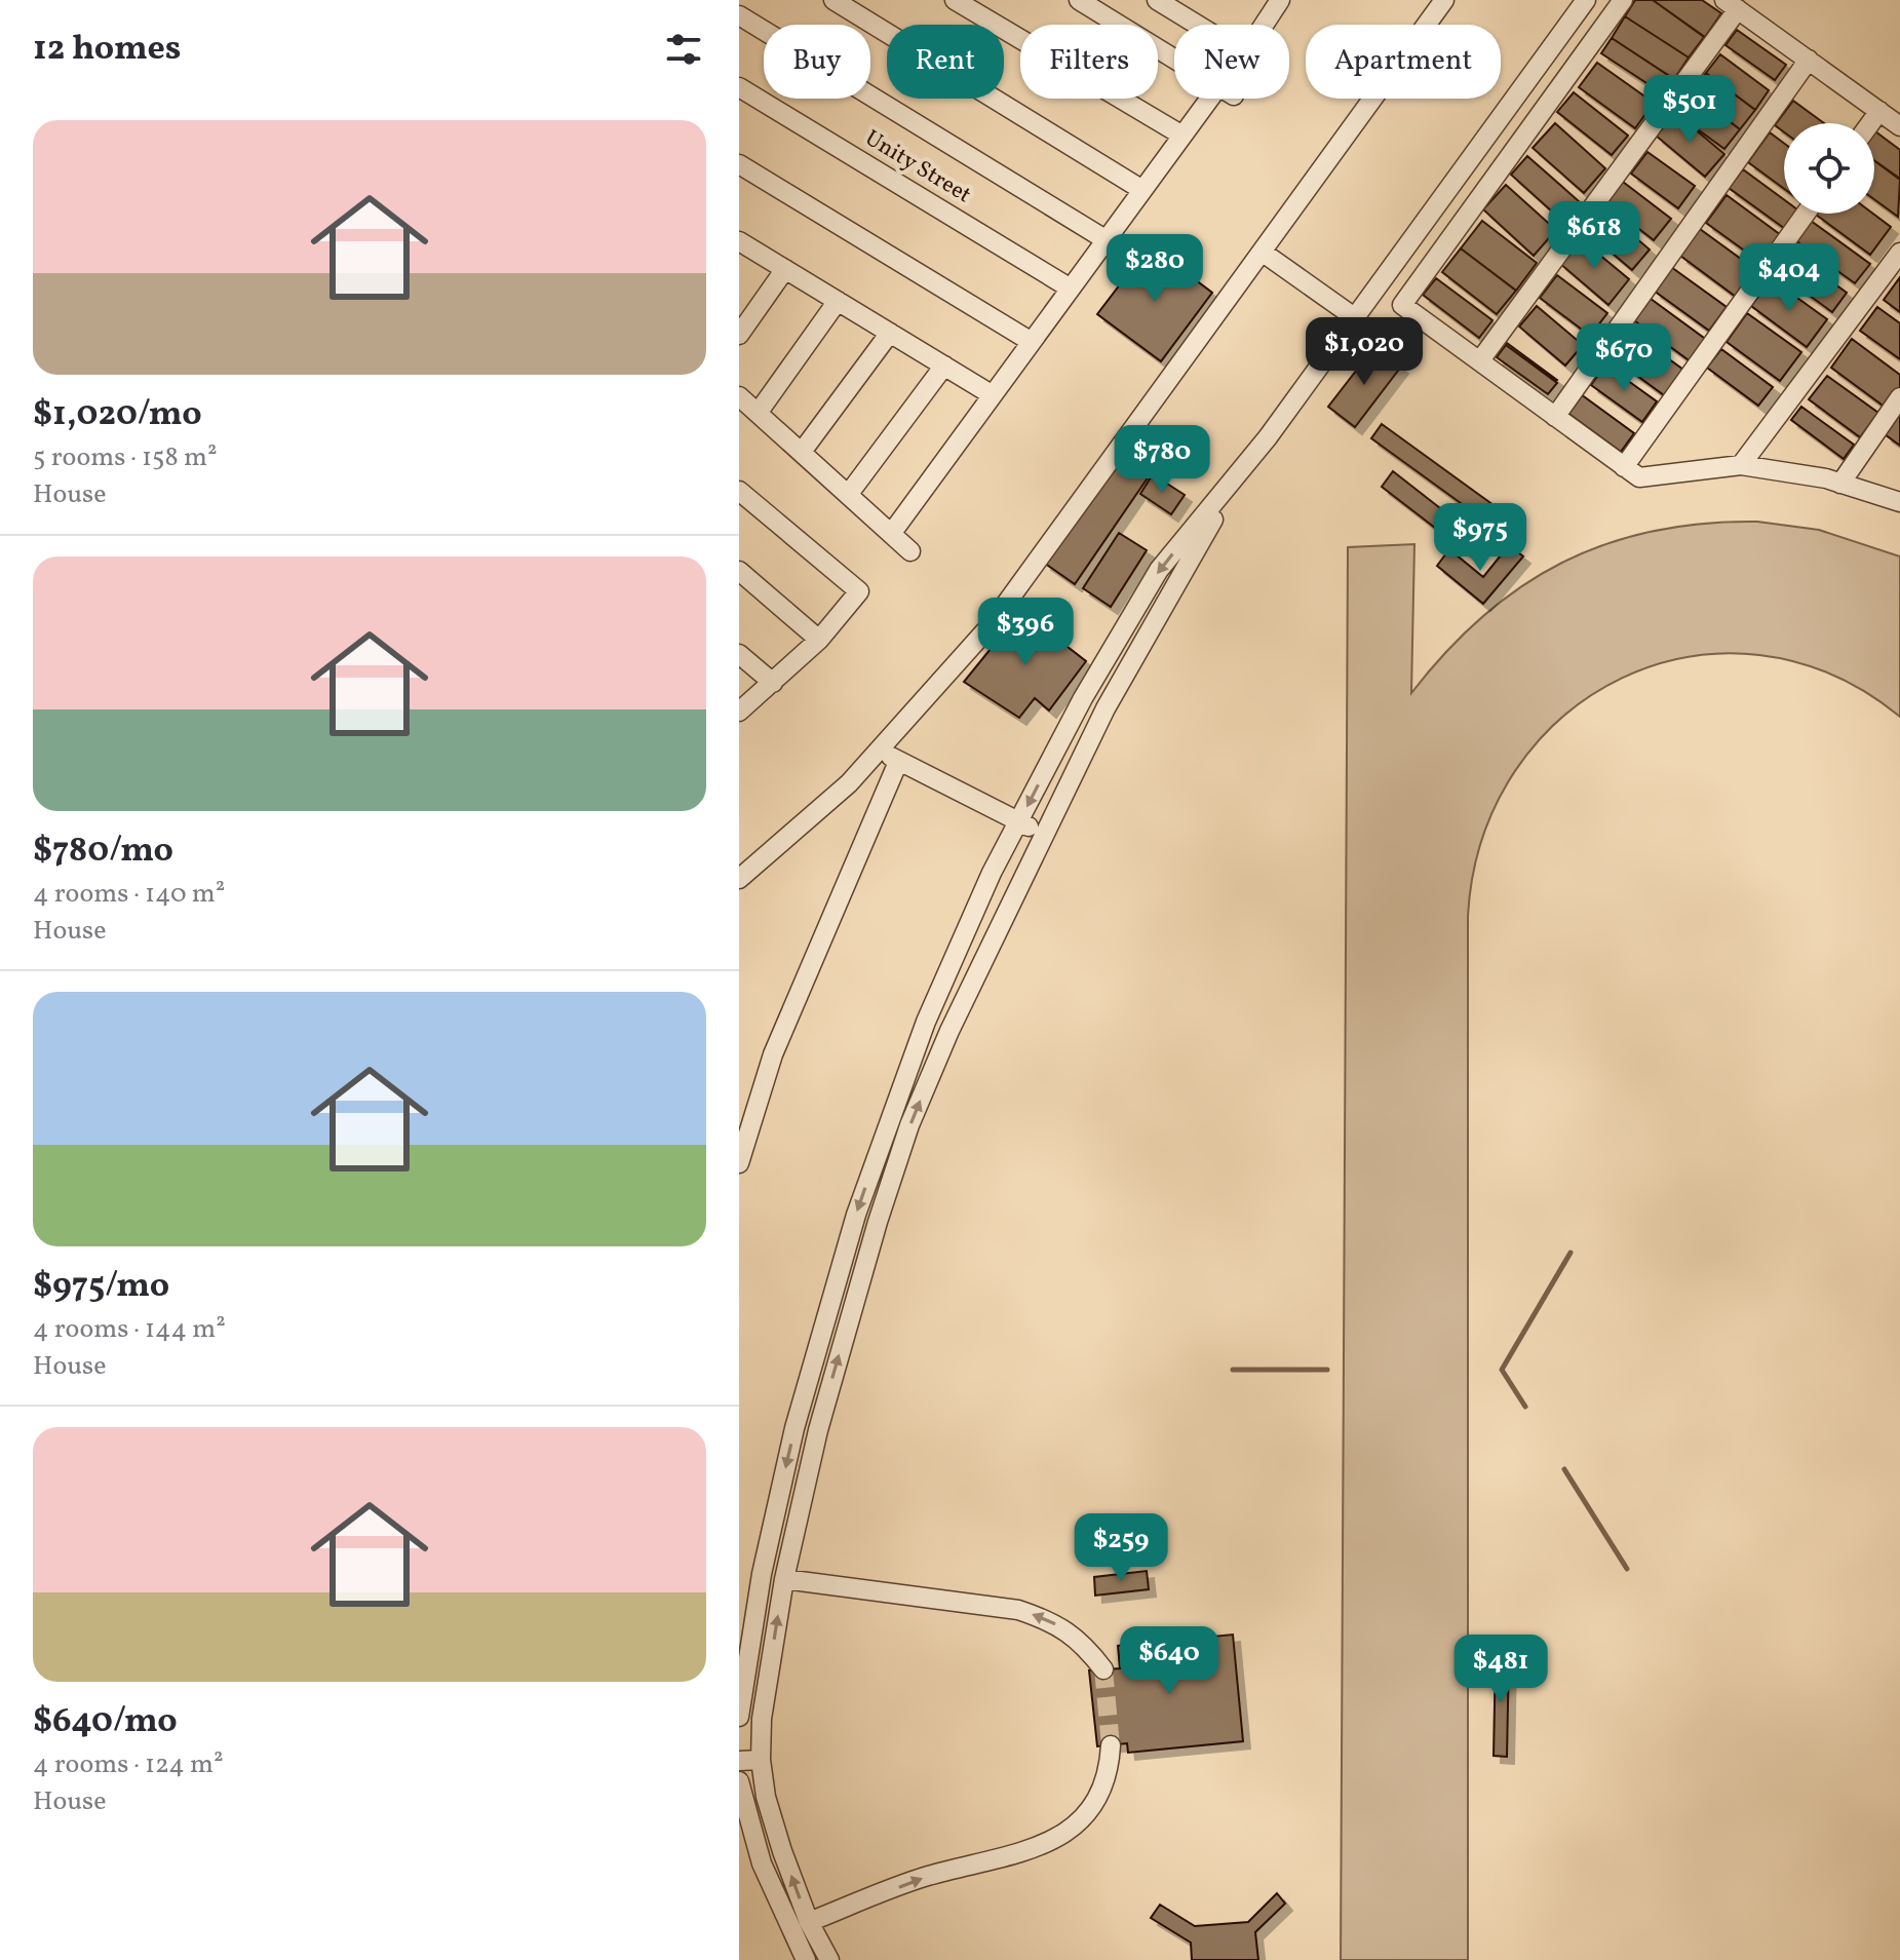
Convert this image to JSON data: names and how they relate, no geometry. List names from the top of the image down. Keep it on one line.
{"streets":{"street":["Unity Street"]},"page":{"heading":"12 homes","chip":["Buy","Rent","Filters","New","Apartment"],"price":["$501","$618","$280","$404","$1,020","$670","$780","$975","$396","$259","$640","$481"],"list":[{"name":"$1,020/mo","note":"5 rooms · 158 m² · House"},{"name":"$780/mo","note":"4 rooms · 140 m² · House"},{"name":"$975/mo","note":"4 rooms · 144 m² · House"},{"name":"$640/mo","note":"4 rooms · 124 m² · House"}]}}
